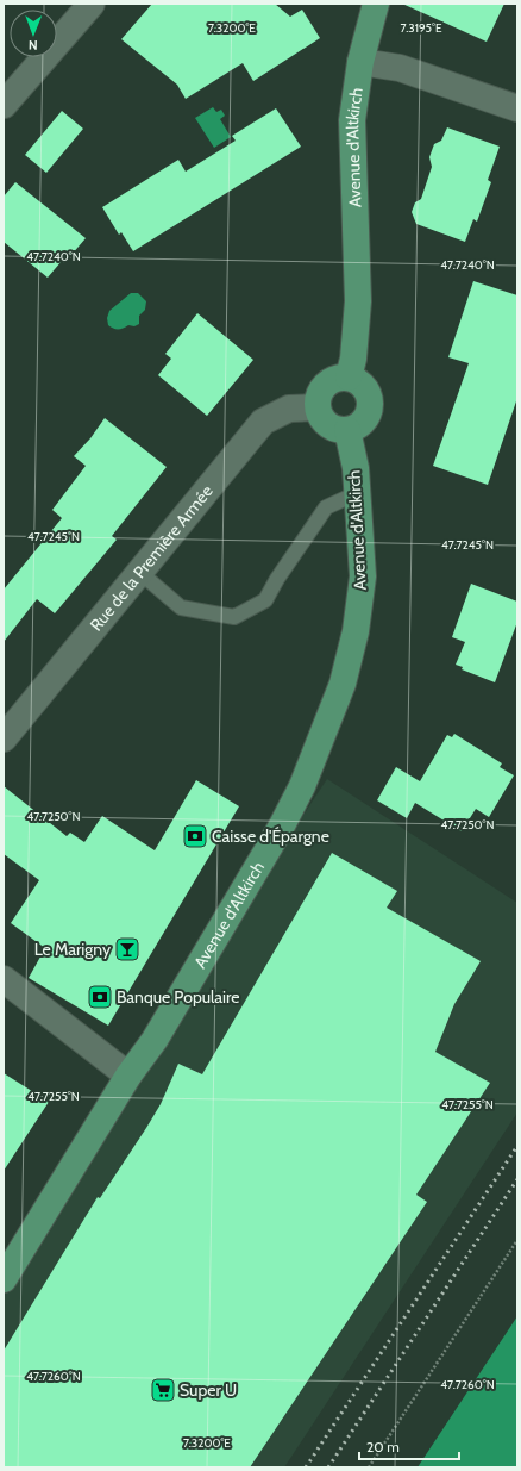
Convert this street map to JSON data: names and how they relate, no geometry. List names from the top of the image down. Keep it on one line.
{"streets":{"main road":["Avenue d'Altkirch"],"street":["Rue de la Première Armée"]},"crossings":[["Avenue d'Altkirch","Rue de la Première Armée"]],"places":{"bank":["Caisse d'Épargne","Banque Populaire"],"bar":["Le Marigny"],"supermarket":["Super U"]},"scale_bar":"20 m","north":"bottom","coordinates":["7.3200°E","7.3195°E","47.7240°N","47.7245°N","47.7250°N","47.7255°N","47.7260°N"]}
